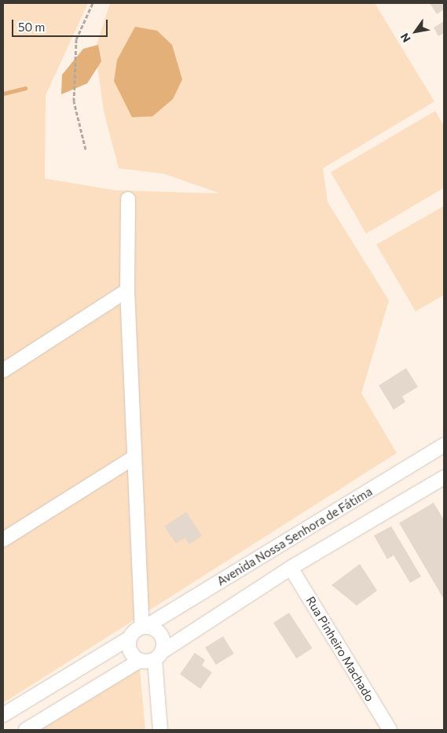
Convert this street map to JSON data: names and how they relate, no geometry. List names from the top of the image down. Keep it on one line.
{"streets":{"street":["Avenida Nossa Senhora de Fátima","Rua Pinheiro Machado"]},"scale_bar":"50 m","north":"bottom left"}
